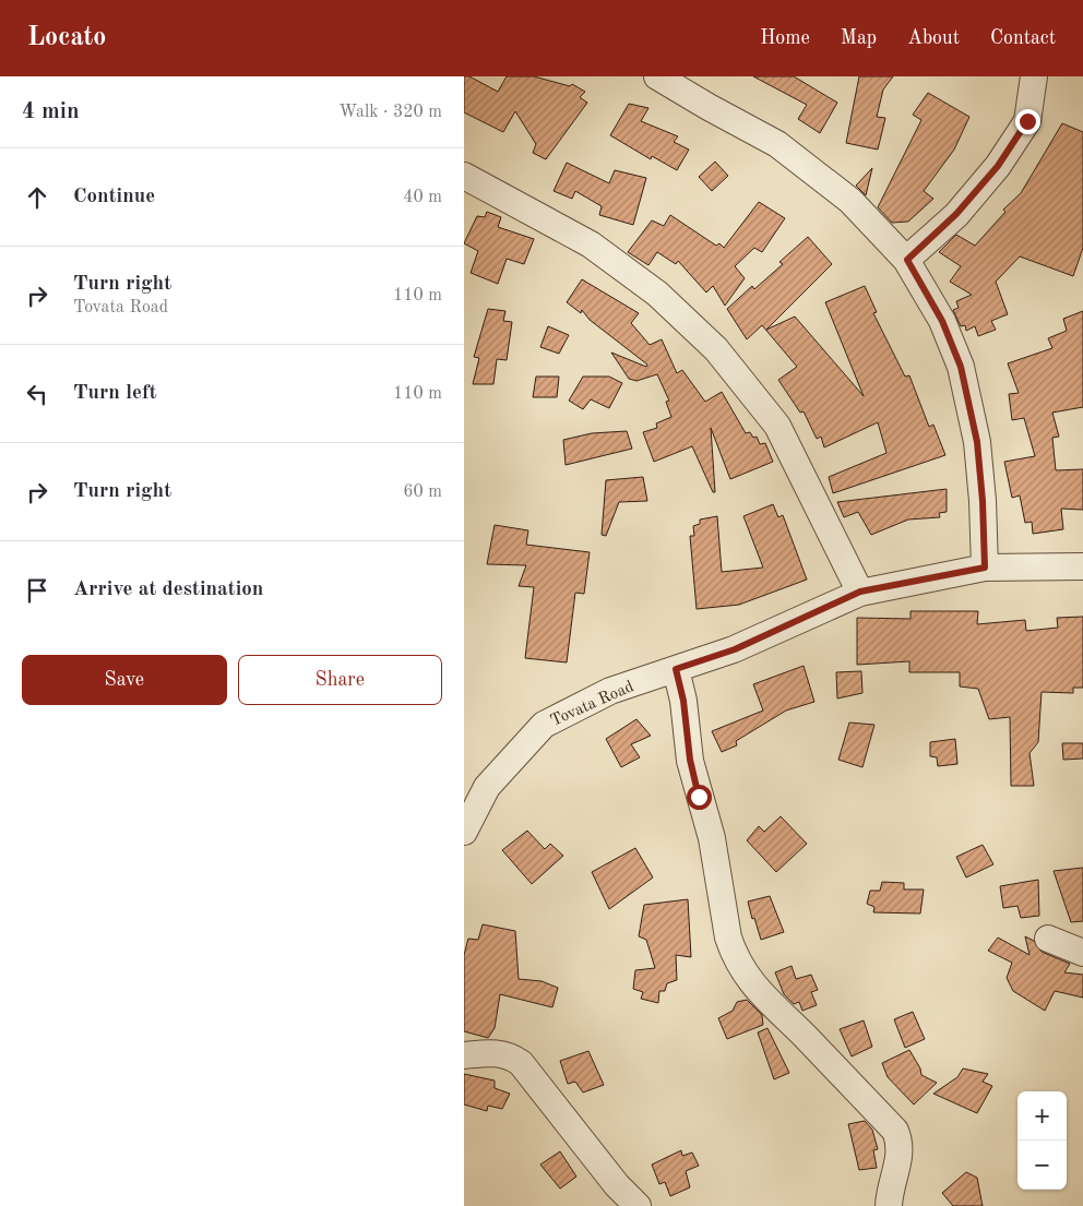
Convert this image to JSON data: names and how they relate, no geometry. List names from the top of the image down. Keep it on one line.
{"streets":{"street":["Tovata Road"]},"page":{"header":"Locato","nav":["Home","Map","About","Contact"],"heading":["4 min","Walk · 320 m"],"list":[["Continue","40 m"],["Turn right","Tovata Road","110 m"],["Turn left","110 m"],["Turn right","60 m"],"Arrive at destination"],"buttons":["Save","Share"],"map_buttons":["+","−"]}}
